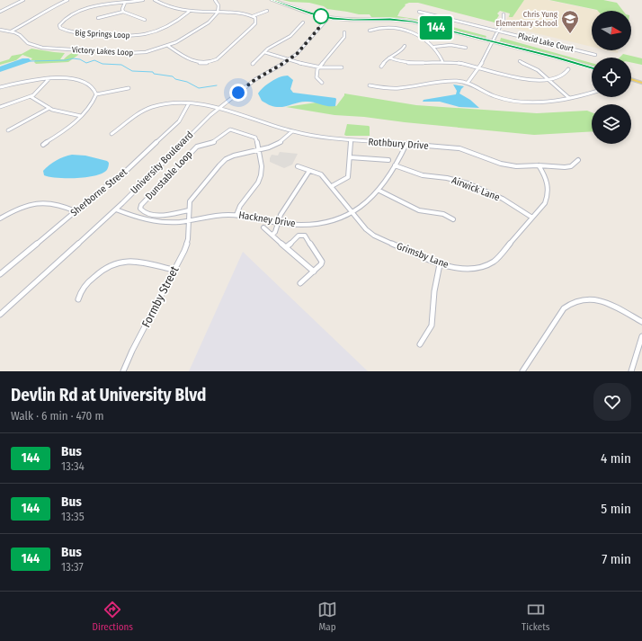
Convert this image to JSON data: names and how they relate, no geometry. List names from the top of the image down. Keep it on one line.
{"streets":{"street":["Big Springs Loop","Placid Lake Court","Victory Lakes Loop","Rothbury Drive","University Boulevard","Dunstable Loop","Airwick Lane","Sherborne Street","Hackney Drive","Grimsby Lane","Formby Street"]},"crossings":[["Rothbury Drive","University Boulevard"],["Rothbury Drive","Sherborne Street"],["Rothbury Drive","Hackney Drive"],["Rothbury Drive","Grimsby Lane"],["University Boulevard","Hackney Drive"],["Dunstable Loop","Formby Street"],["Airwick Lane","Hackney Drive"],["Airwick Lane","Grimsby Lane"],["Hackney Drive","Grimsby Lane"],["Hackney Drive","Formby Street"]],"places":{"school or university":["Chris Yung Elementary School"]},"lines":["bus line 144"],"north":"right","page":{"on_map":"144","heading":["Devlin Rd at University Blvd","Walk · 6 min · 470 m"],"list":[{"mark":"144","name":"Bus","note":"13:34","value":"4 min"},{"mark":"144","name":"Bus","note":"13:35","value":"5 min"},{"mark":"144","name":"Bus","note":"13:37","value":"7 min"}],"tabs":["Directions","Map","Tickets"]}}
